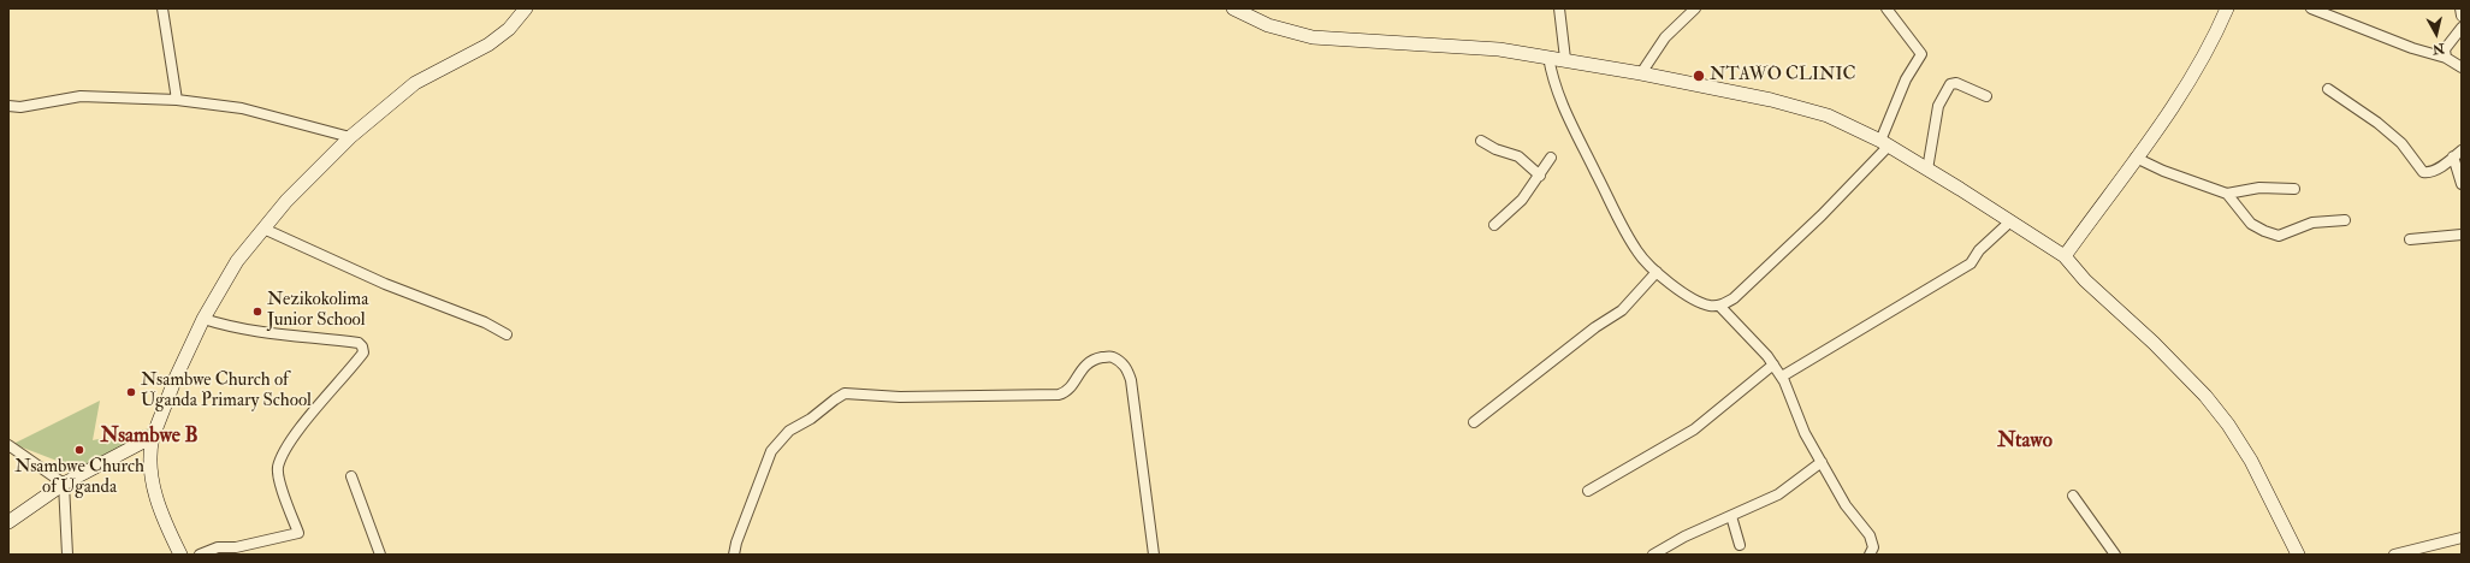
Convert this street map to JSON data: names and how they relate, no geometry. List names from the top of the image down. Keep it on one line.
{"districts":["Nsambwe B","Ntawo"],"places":["NTAWO CLINIC","Nezikokolima Junior School","Nsambwe Church of Uganda Primary School","Nsambwe Church of Uganda"],"north":"bottom"}
